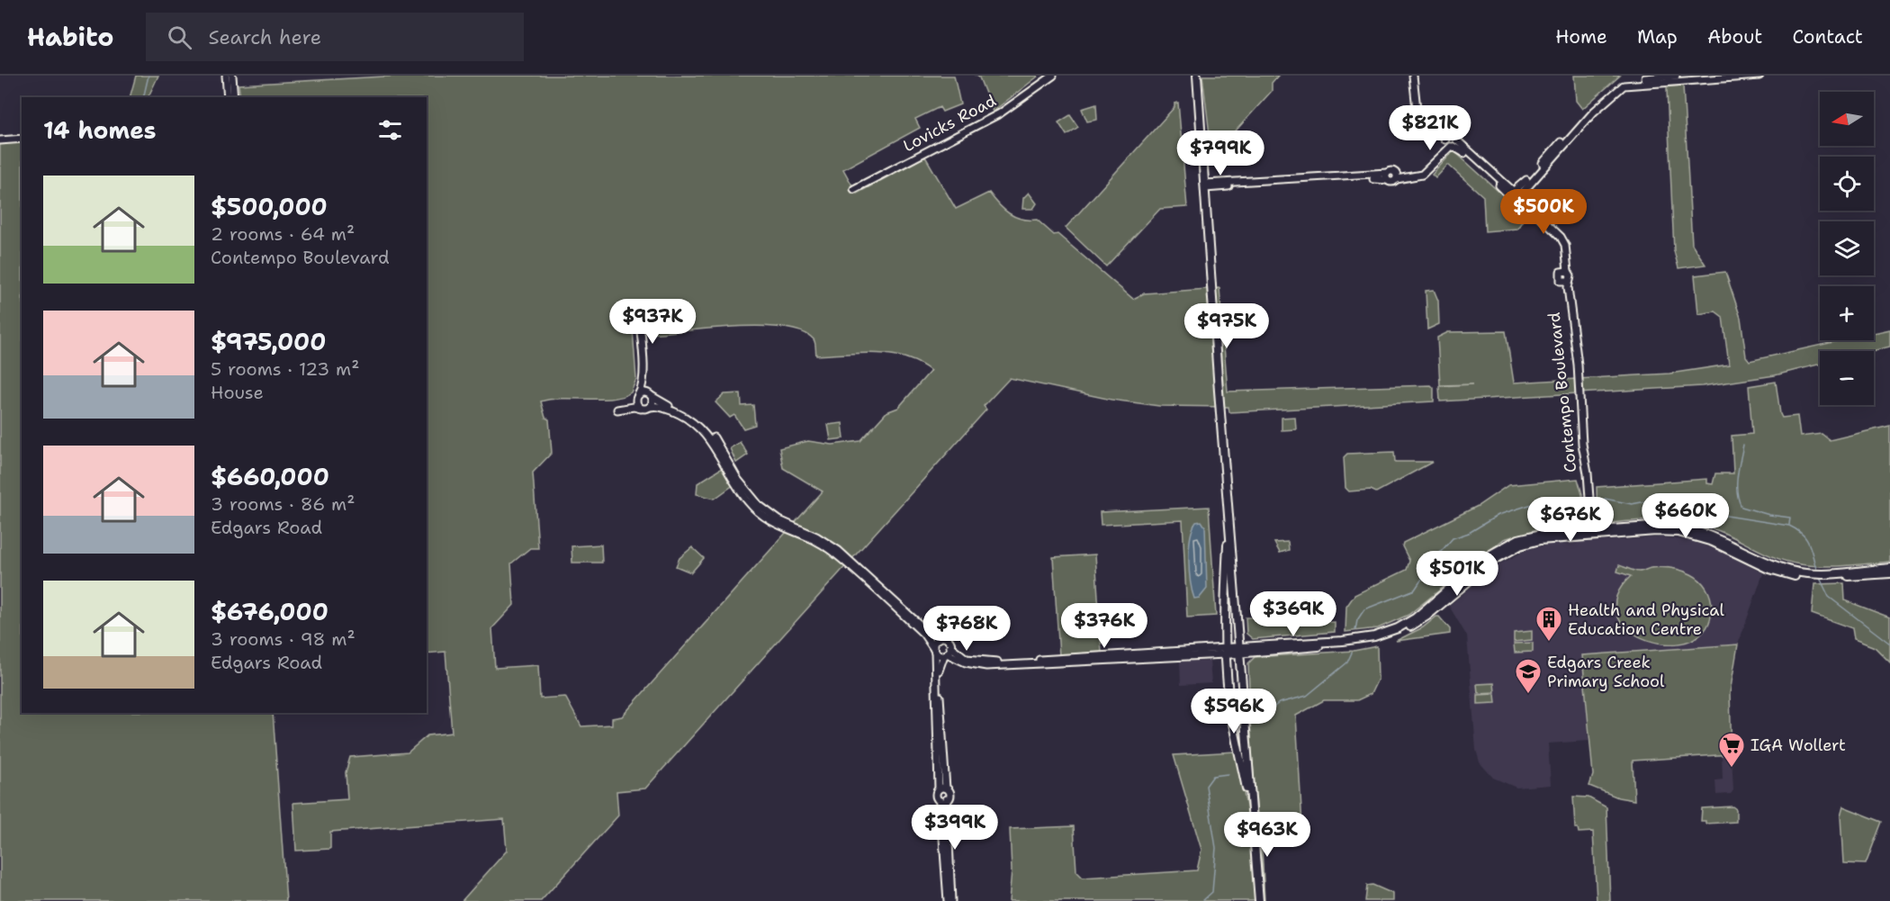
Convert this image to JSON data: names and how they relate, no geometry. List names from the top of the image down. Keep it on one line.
{"streets":{"street":["Lovicks Road","Contempo Boulevard"]},"places":{"building":["Health and Physical Education Centre"],"school or university":["Edgars Creek Primary School"],"supermarket":["IGA Wollert"]},"north":"left","page":{"header":"Habito","search":"Search here","nav":["Home","Map","About","Contact"],"map_buttons":["+","−"],"heading":"14 homes","price":["$821K","$799K","$500K","$937K","$975K","$660K","$676K","$501K","$369K","$376K","$768K","$596K","$399K","$963K"],"list":[{"name":"$500,000","note":"2 rooms · 64 m² · Contempo Boulevard"},{"name":"$975,000","note":"5 rooms · 123 m² · House"},{"name":"$660,000","note":"3 rooms · 86 m² · Edgars Road"},{"name":"$676,000","note":"3 rooms · 98 m² · Edgars Road"}]}}
